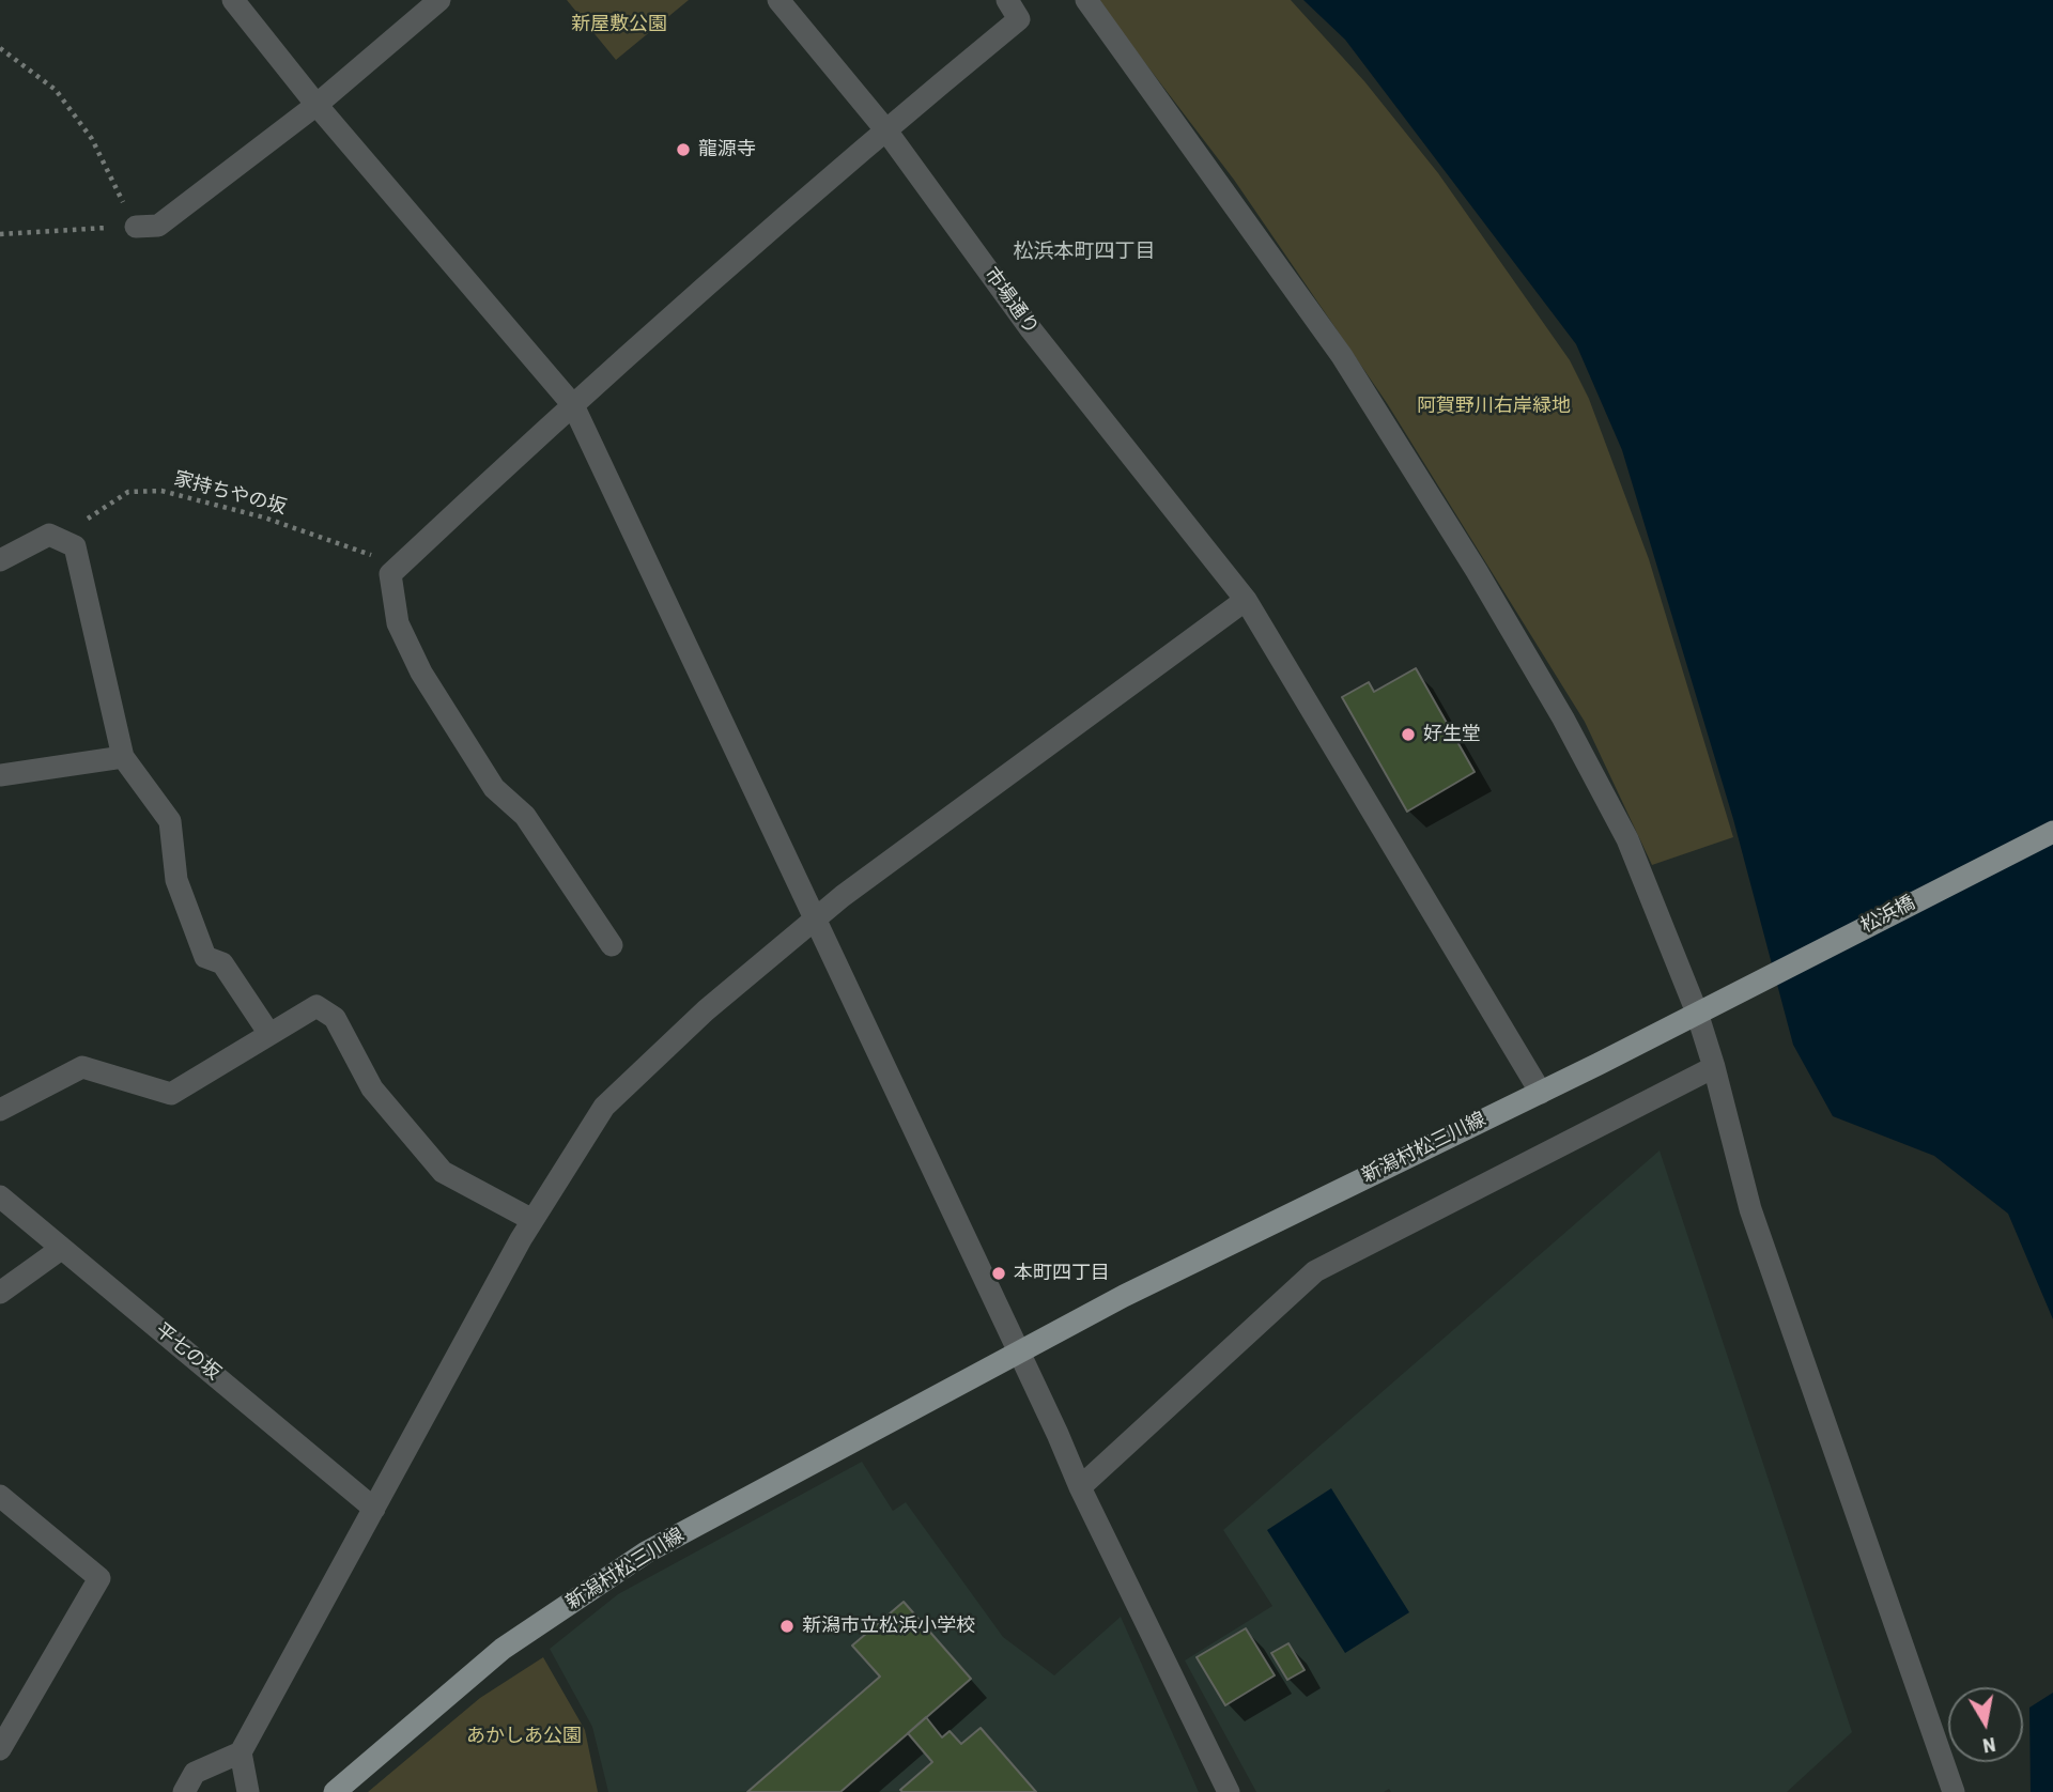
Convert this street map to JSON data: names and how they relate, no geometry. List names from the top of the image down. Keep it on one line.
{"streets":{"main road":["松浜橋","新潟村松三川線"],"street":["市場通り","平七の坂"],"path":["家持ちやの坂"]},"crossings":[["市場通り","新潟村松三川線"],["松浜橋","新潟村松三川線"]],"districts":["松浜本町四丁目"],"parks":["新屋敷公園","阿賀野川右岸緑地","あかしあ公園"],"places":["龍源寺","好生堂","本町四丁目","新潟市立松浜小学校"],"north":"bottom"}
